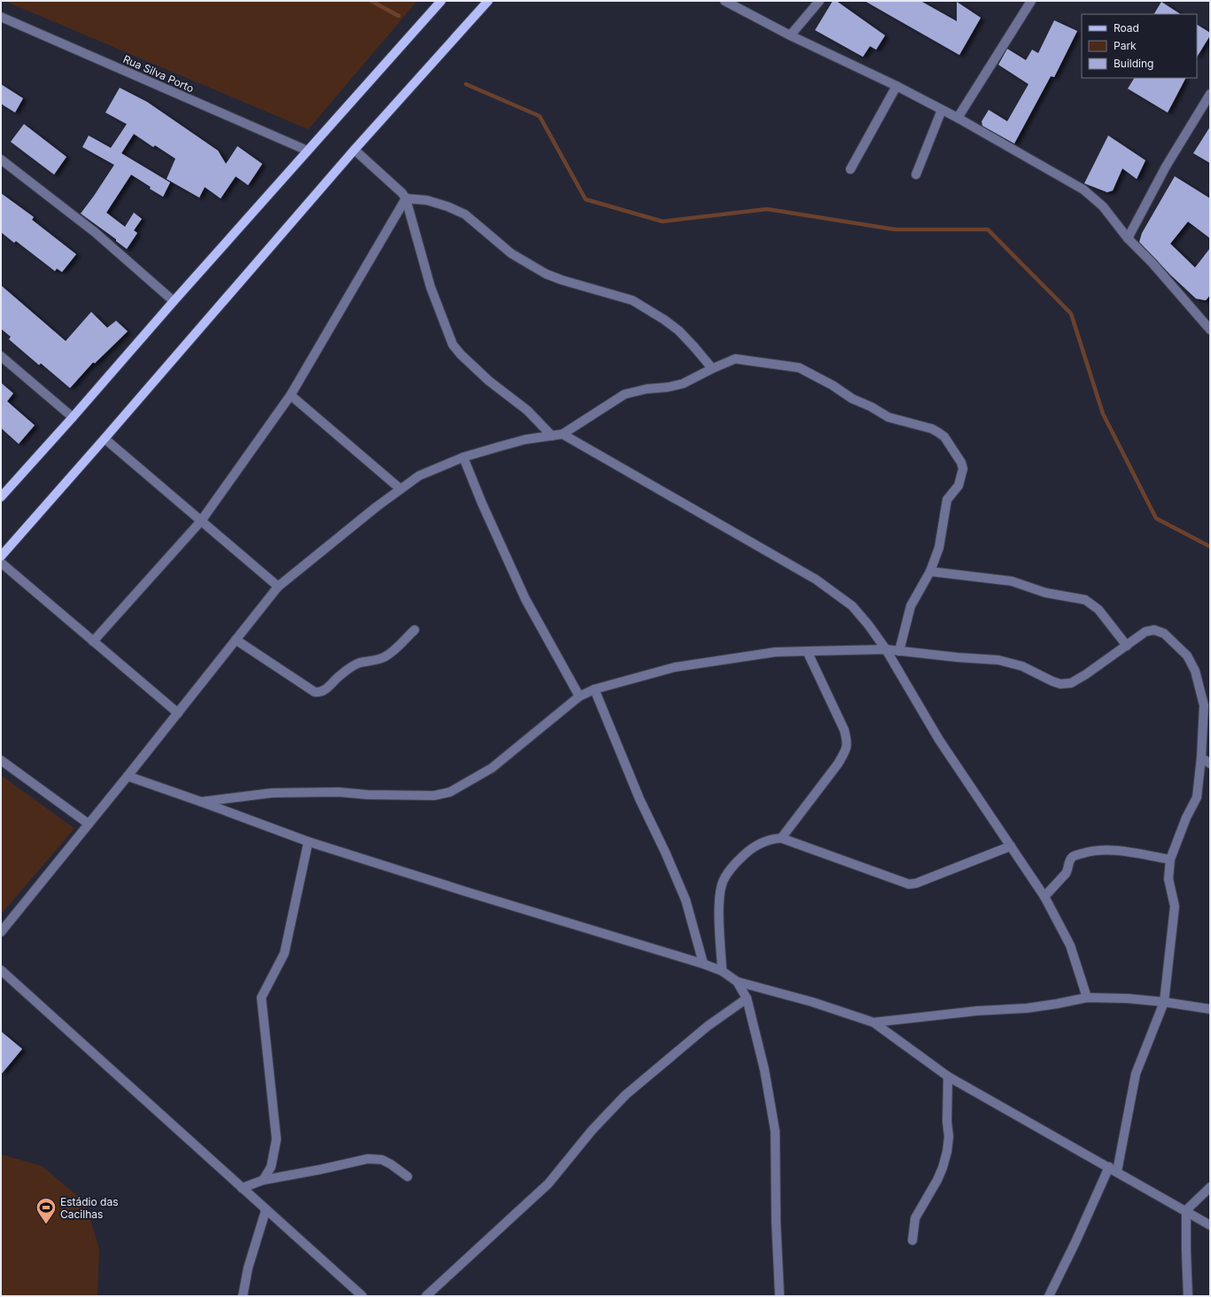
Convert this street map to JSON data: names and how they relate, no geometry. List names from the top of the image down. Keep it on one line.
{"streets":{"street":["Rua Silva Porto"]},"places":{"sports":["Estádio das Cacilhas"]},"legend":["Road","Park","Building"]}
